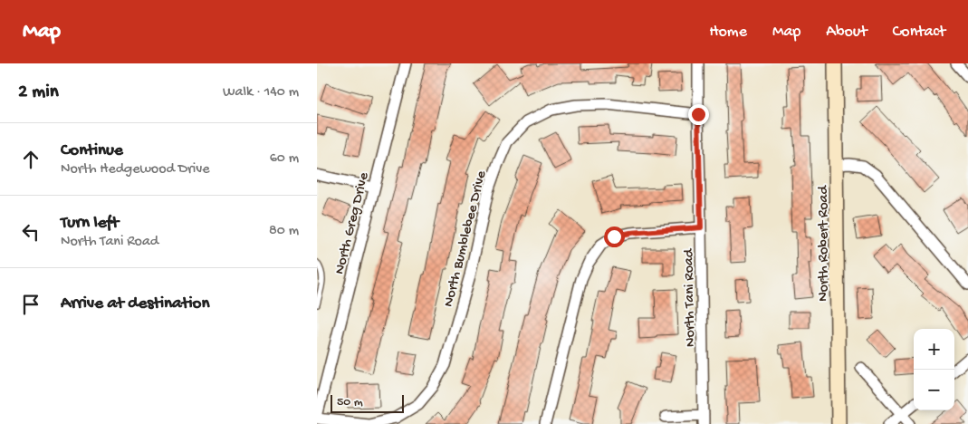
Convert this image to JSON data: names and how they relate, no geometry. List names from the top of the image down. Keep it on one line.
{"streets":{"main road":["North Robert Road"],"street":["North Greg Drive","North Bumblebee Drive","North Tani Road"]},"crossings":[["North Greg Drive","North Bumblebee Drive"],["North Bumblebee Drive","North Tani Road"]],"scale_bar":"50 m","page":{"header":"Map","nav":["Home","Map","About","Contact"],"heading":["2 min","Walk · 140 m"],"list":[["Continue","North Hedgewood Drive","60 m"],["Turn left","North Tani Road","80 m"],"Arrive at destination"],"map_buttons":["+","−"],"scale":"50 m"}}
